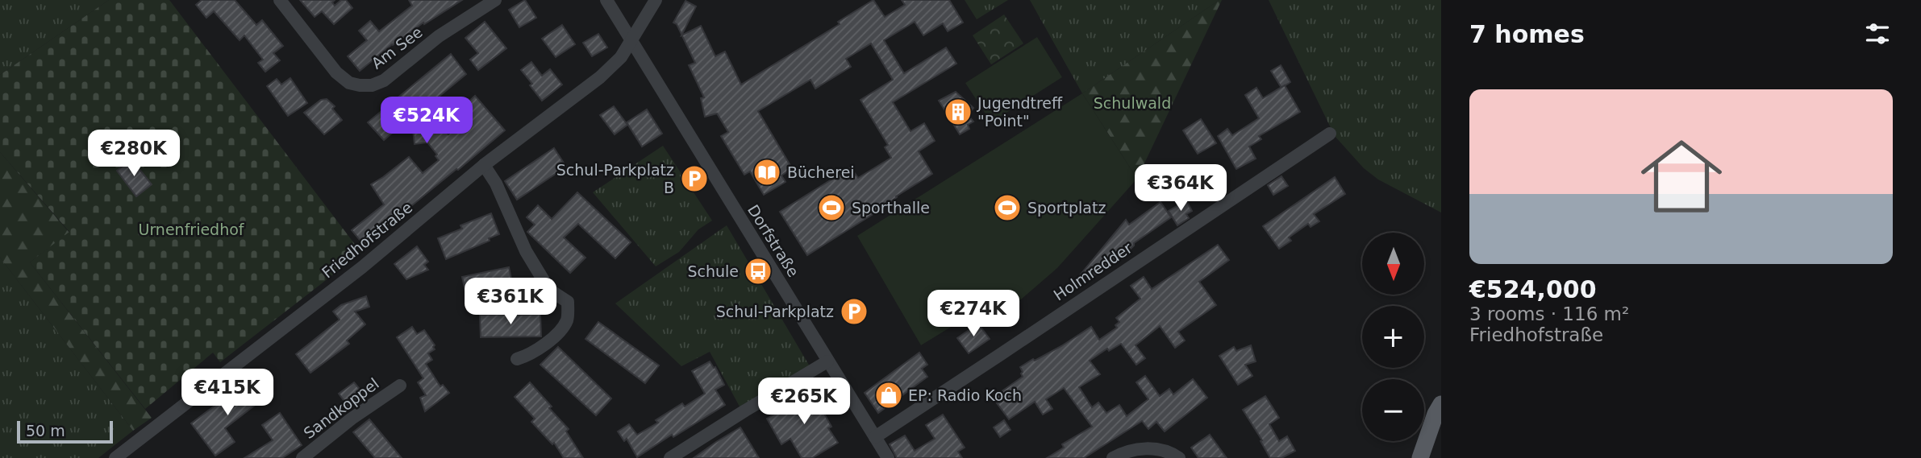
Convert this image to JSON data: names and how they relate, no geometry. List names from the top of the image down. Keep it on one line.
{"streets":{"street":["Am See","Friedhofstraße","Dorfstraße","Holmredder","Sandkoppel"]},"crossings":[["Friedhofstraße","Dorfstraße"],["Dorfstraße","Holmredder"]],"parks":["Schulwald","Urnenfriedhof"],"places":{"building":["Jugendtreff \"Point\""],"library":["Bücherei"],"parking":["Schul-Parkplatz B","Schul-Parkplatz"],"sports":["Sporthalle","Sportplatz"],"bus stop":["Schule"],"shop":["EP: Radio Koch"]},"scale_bar":"50 m","north":"bottom","page":{"heading":"7 homes","list":[{"name":"€524,000","note":"3 rooms · 116 m² · Friedhofstraße"}],"price":["€524K","€280K","€364K","€361K","€274K","€415K","€265K"],"map_buttons":["+","−"],"scale":"50 m"}}
